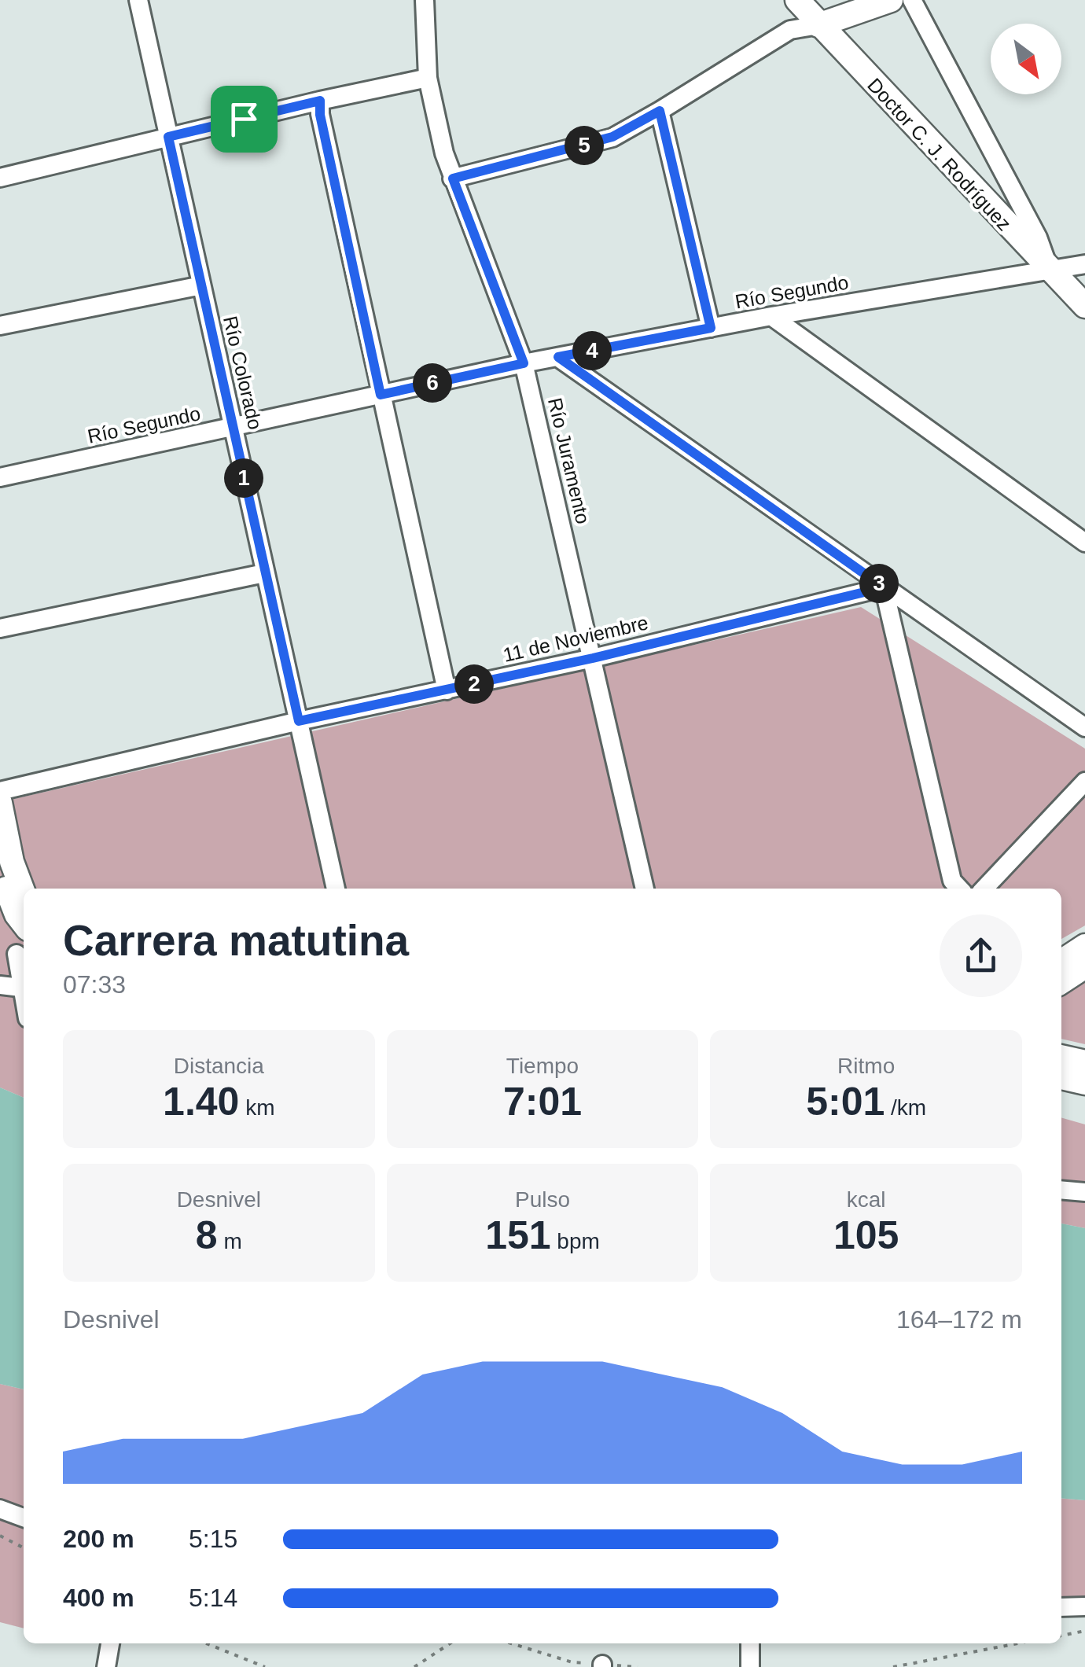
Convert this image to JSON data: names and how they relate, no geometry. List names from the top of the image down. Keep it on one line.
{"streets":{"main road":["Doctor C. J. Rodríguez"],"street":["Río Segundo","Río Colorado","Río Juramento","11 de Noviembre"]},"crossings":[["Doctor C. J. Rodríguez","Río Segundo"],["Río Segundo","Río Colorado"],["Río Segundo","Río Juramento"],["Río Colorado","11 de Noviembre"],["Río Juramento","11 de Noviembre"]],"north":"bottom right","page":{"pins":["5","4","6","1","3","2"],"heading":["Carrera matutina","07:33"],"stats":[["Distancia","1.40 km"],["Tiempo","7:01"],["Ritmo","5:01 /km"],["Desnivel","8 m"],["Pulso","151 bpm"],["kcal","105"]],"chart":["Desnivel","164–172 m"],"list":[{"name":"200 m","note":"5:15"},{"name":"400 m","note":"5:14"}]}}
